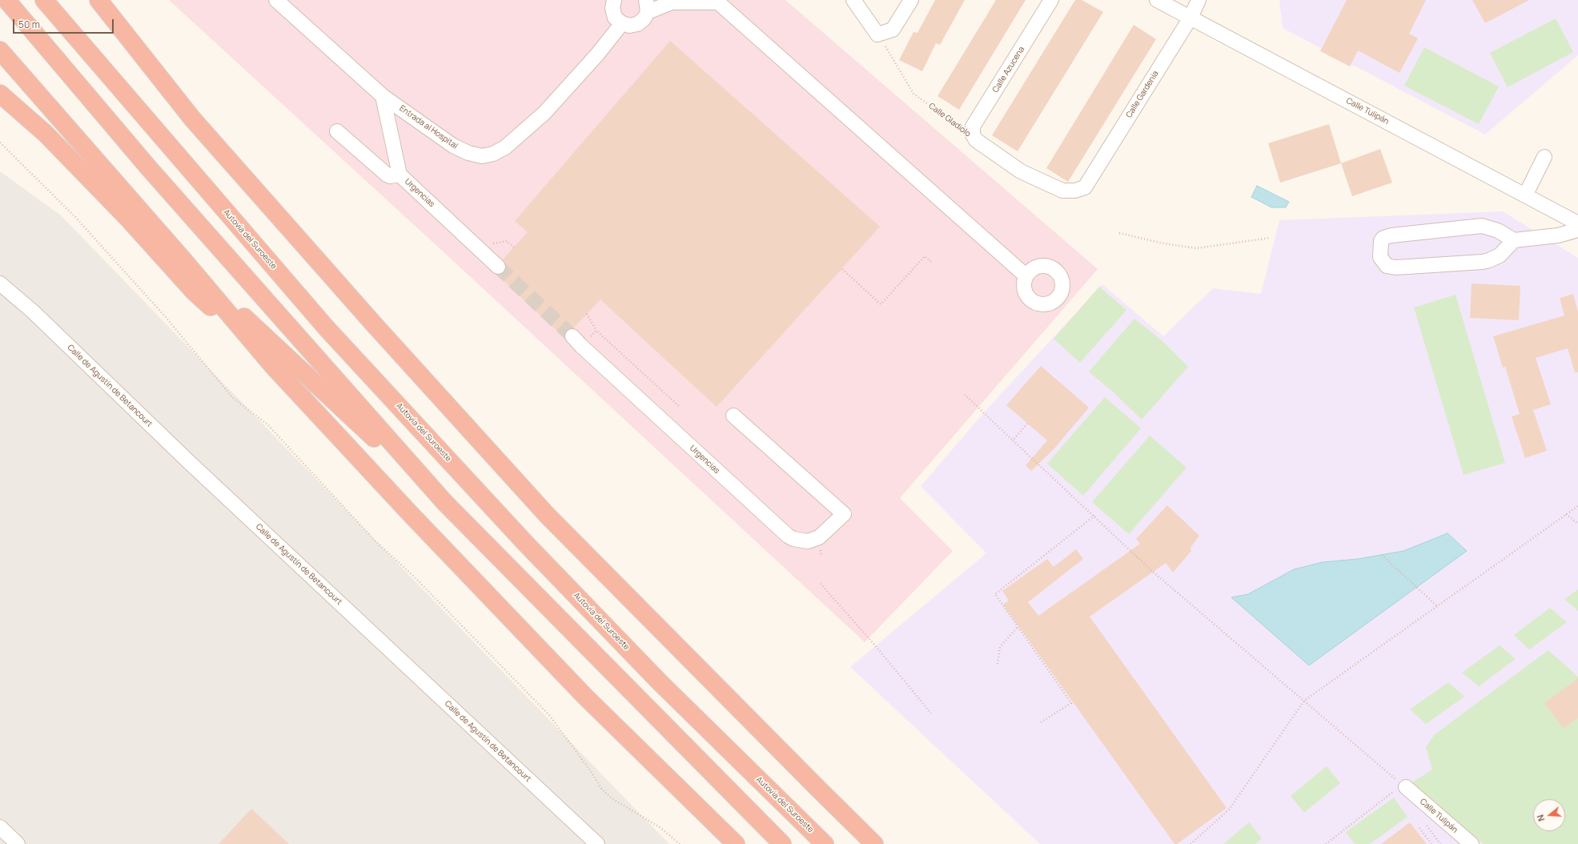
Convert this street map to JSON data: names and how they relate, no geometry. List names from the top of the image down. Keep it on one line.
{"streets":{"highway":["Autovía del Suroeste"],"street":["Calle Azucena","Calle Gardenia","Calle Tulipán","Calle Gladiolo","Entrada al Hospital","Urgencias","Calle de Agustín de Betancourt"]},"crossings":[["Calle Azucena","Calle Gladiolo"],["Calle Gardenia","Calle Tulipán"],["Calle Gardenia","Calle Gladiolo"],["Entrada al Hospital","Urgencias"]],"scale_bar":"50 m","north":"left"}
